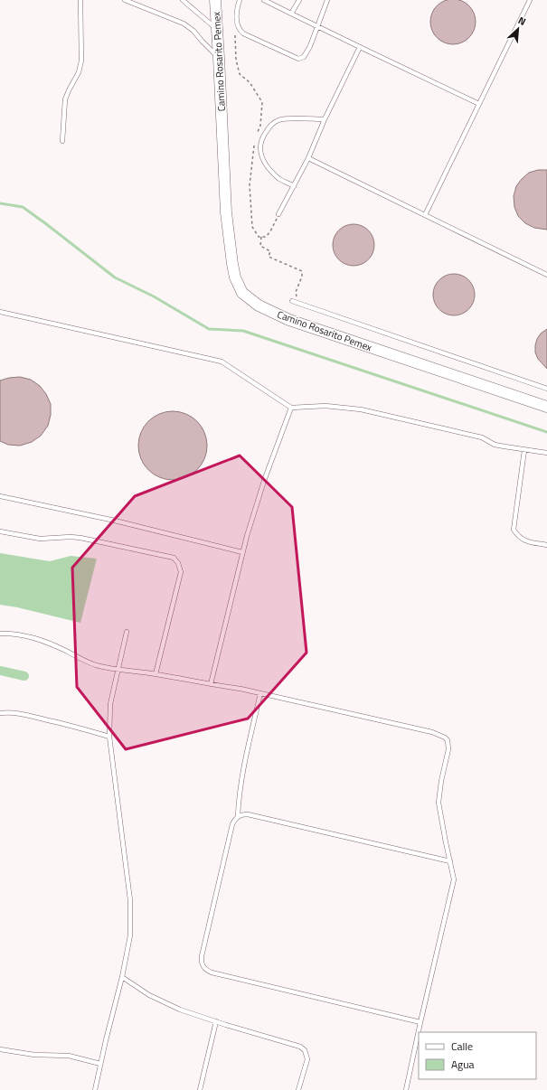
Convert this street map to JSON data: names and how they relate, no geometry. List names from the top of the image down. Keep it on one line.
{"streets":{"street":["Camino Rosarito Pemex"]},"legend":["Calle","Agua"],"north":"top right"}
